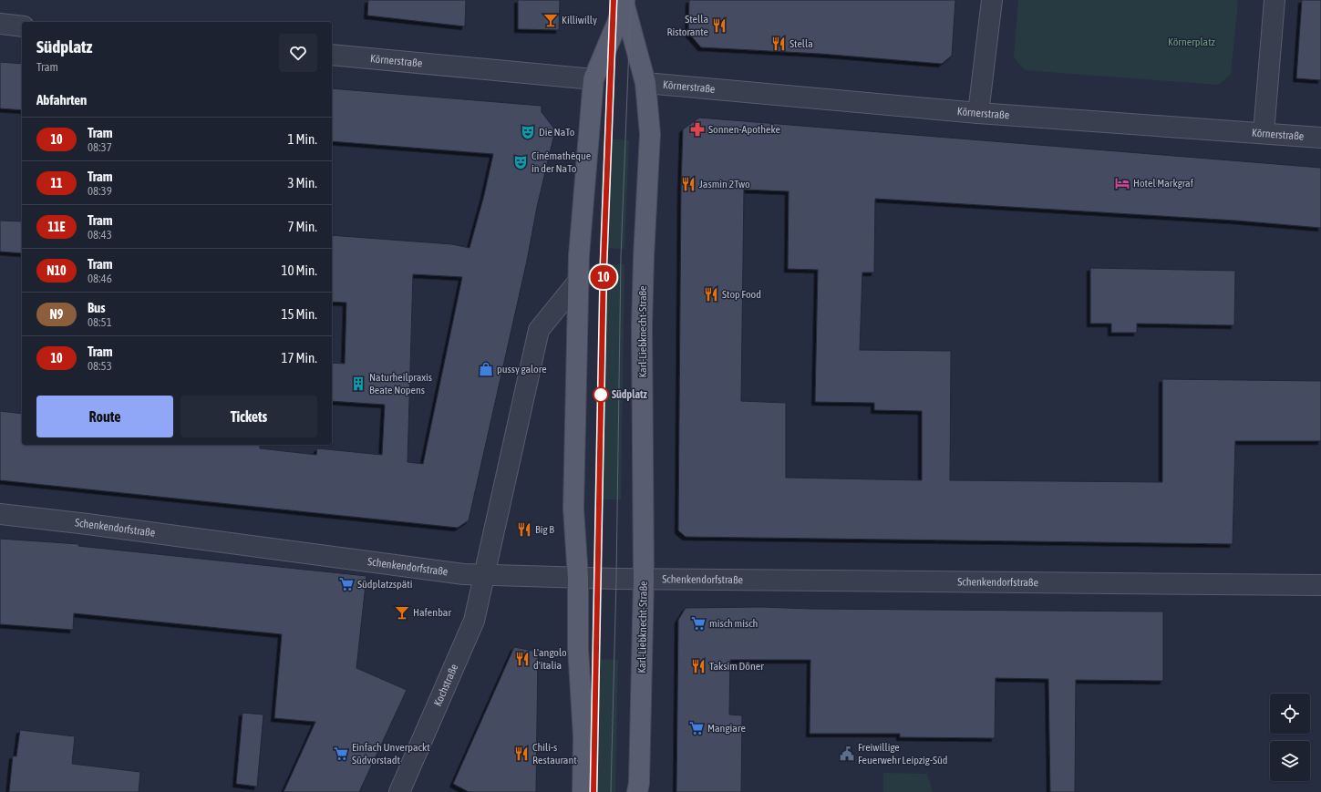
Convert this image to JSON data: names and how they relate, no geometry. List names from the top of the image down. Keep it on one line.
{"streets":{"main road":["Karl-Liebknecht-Straße"],"street":["Körnerstraße","Schenkendorfstraße","Kochstraße"]},"crossings":[["Körnerstraße","Karl-Liebknecht-Straße"],["Karl-Liebknecht-Straße","Schenkendorfstraße"],["Schenkendorfstraße","Kochstraße"]],"parks":["Körnerplatz"],"places":{"bar":["Killiwilly","Hafenbar"],"restaurant":["Stella Ristorante","Stella","Jasmin 2Two","Stop Food","Big B","L'angolo d'italia","Taksim Döner","Chili-s Restaurant"],"pharmacy":["Sonnen-Apotheke"],"theatre":["Die NaTo","Cinémathèque in der NaTo"],"hotel":["Hotel Markgraf"],"shop":["pussy galore"],"building":["Naturheilpraxis Beate Nopens"],"other":["Südplatz"],"supermarket":["Südplatzspäti","misch misch","Mangiare","Einfach Unverpackt Südvorstadt"],"public building":["Freiwillige Feuerwehr Leipzig-Süd"]},"lines":["tram line 10"],"page":{"on_map":"10","heading":[["Südplatz","Tram"],"Abfahrten"],"list":[{"mark":"10","name":"Tram","note":"08:37","value":"1 Min."},{"mark":"11","name":"Tram","note":"08:39","value":"3 Min."},{"mark":"11E","name":"Tram","note":"08:43","value":"7 Min."},{"mark":"N10","name":"Tram","note":"08:46","value":"10 Min."},{"mark":"N9","name":"Bus","note":"08:51","value":"15 Min."},{"mark":"10","name":"Tram","note":"08:53","value":"17 Min."}],"buttons":["Route","Tickets"]}}
